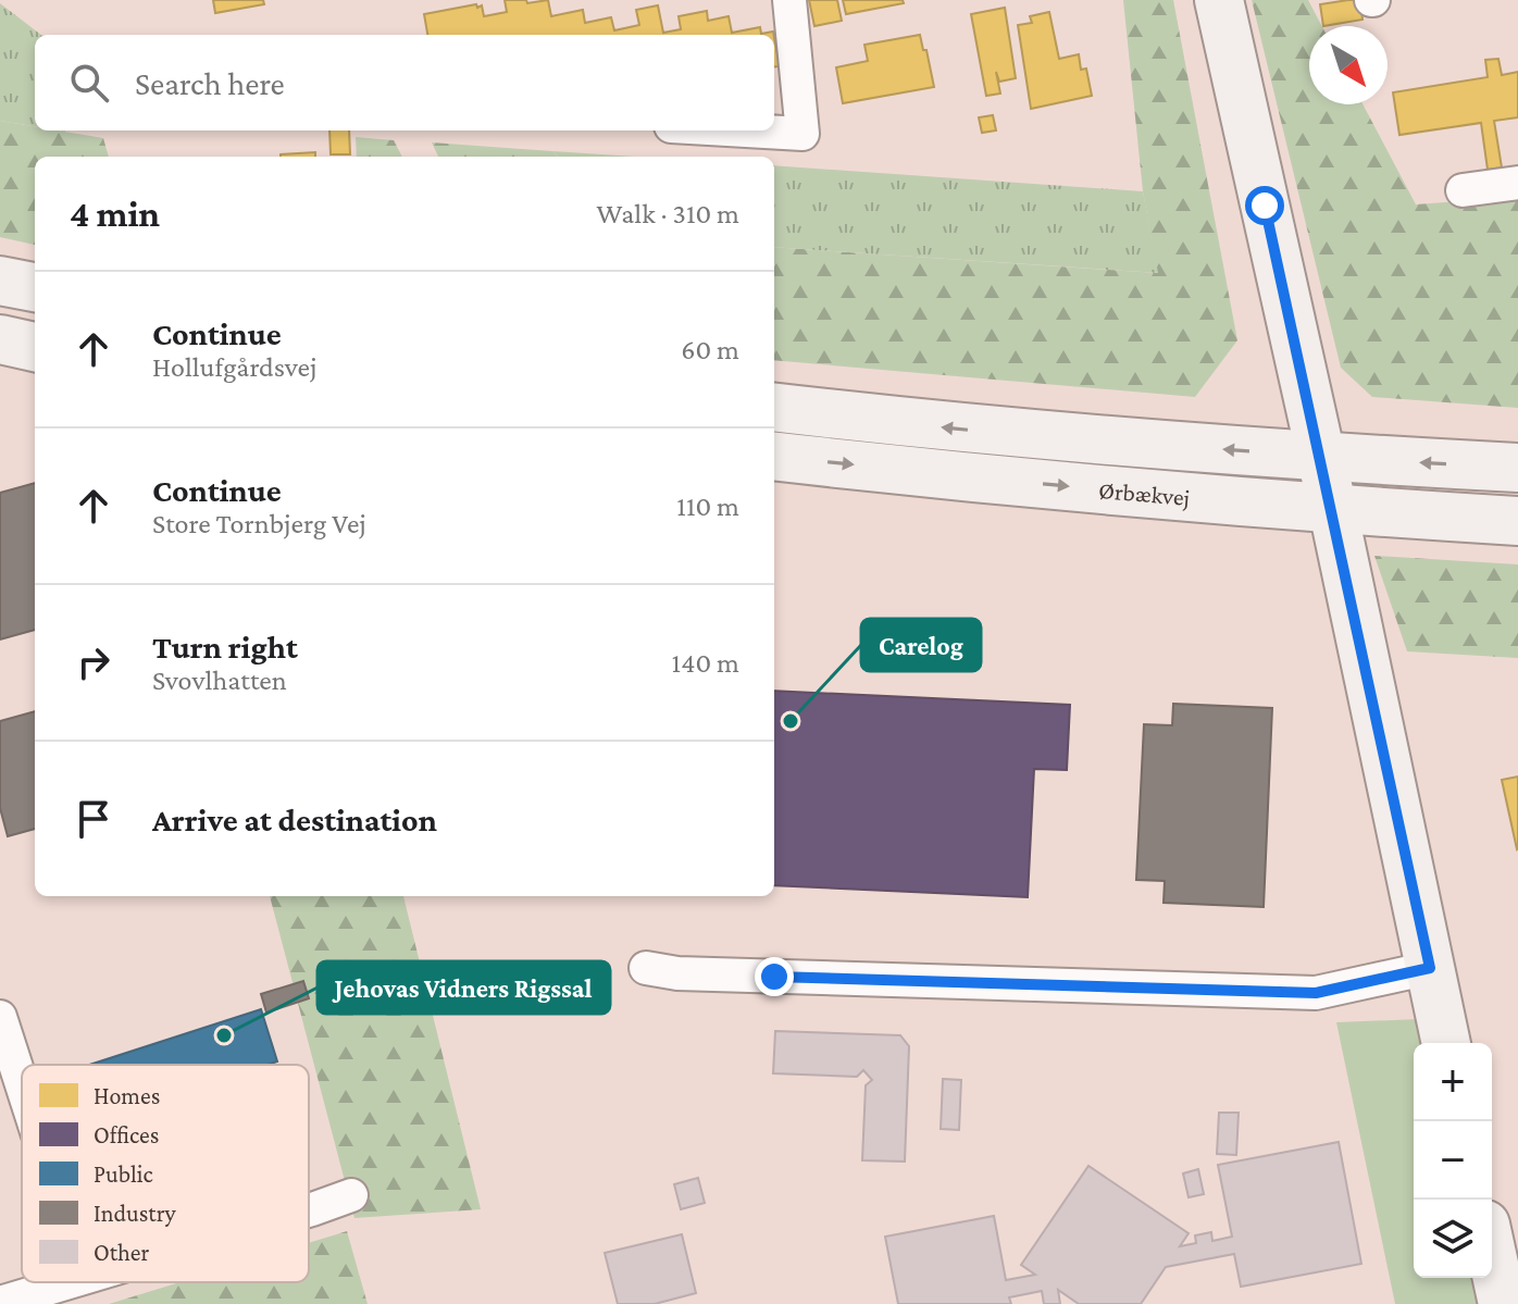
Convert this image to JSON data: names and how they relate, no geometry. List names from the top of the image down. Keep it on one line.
{"streets":{"main road":["Ørbækvej"]},"places":["Carelog","Jehovas Vidners Rigssal"],"legend":["Homes","Offices","Public","Industry","Other"],"north":"bottom right","page":{"search":"Search here","heading":["4 min","Walk · 310 m"],"list":[["Continue","Hollufgårdsvej","60 m"],["Continue","Store Tornbjerg Vej","110 m"],["Turn right","Svovlhatten","140 m"],"Arrive at destination"],"map_buttons":["+","−"]}}
